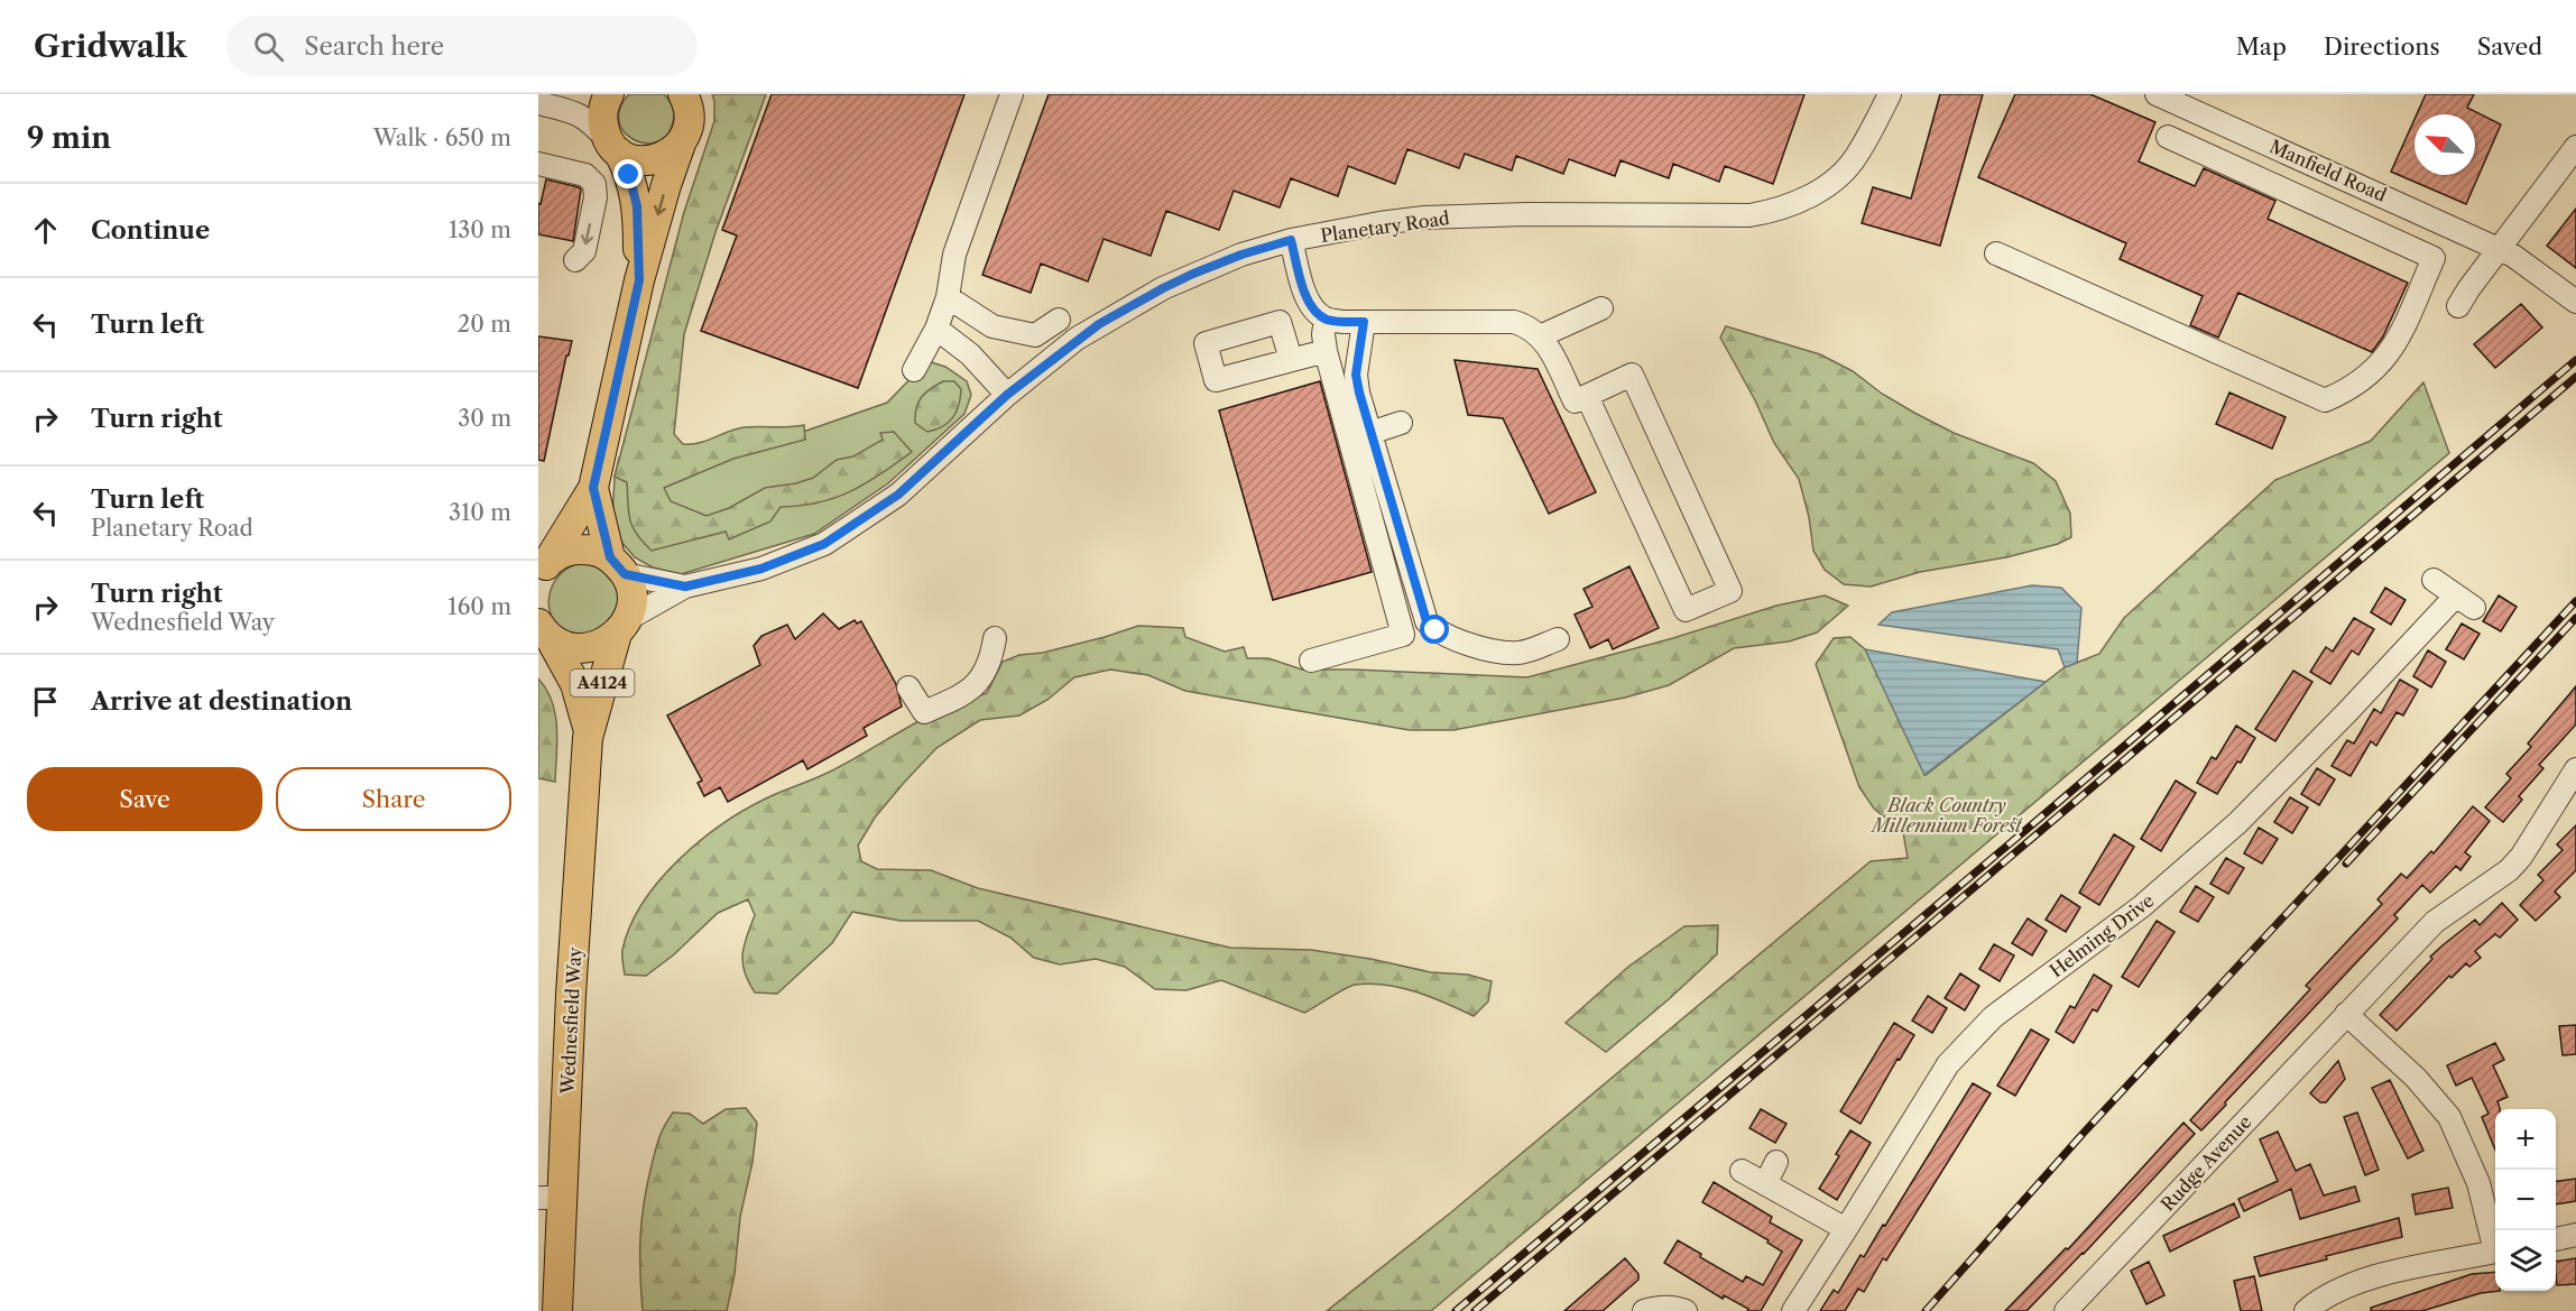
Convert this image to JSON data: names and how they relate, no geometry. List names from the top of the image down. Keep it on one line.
{"streets":{"main road":["A4124","Wednesfield Way"],"street":["Manfield Road","Planetary Road","Helming Drive","Rudge Avenue"]},"crossings":[["Planetary Road","Wednesfield Way"]],"parks":["Black Country Millennium Forest"],"north":"top left","page":{"header":"Gridwalk","search":"Search here","nav":["Map","Directions","Saved"],"heading":["9 min","Walk · 650 m"],"list":[["Continue","130 m"],["Turn left","20 m"],["Turn right","30 m"],["Turn left","Planetary Road","310 m"],["Turn right","Wednesfield Way","160 m"],"Arrive at destination"],"buttons":["Save","Share"],"map_buttons":["+","−"]}}
